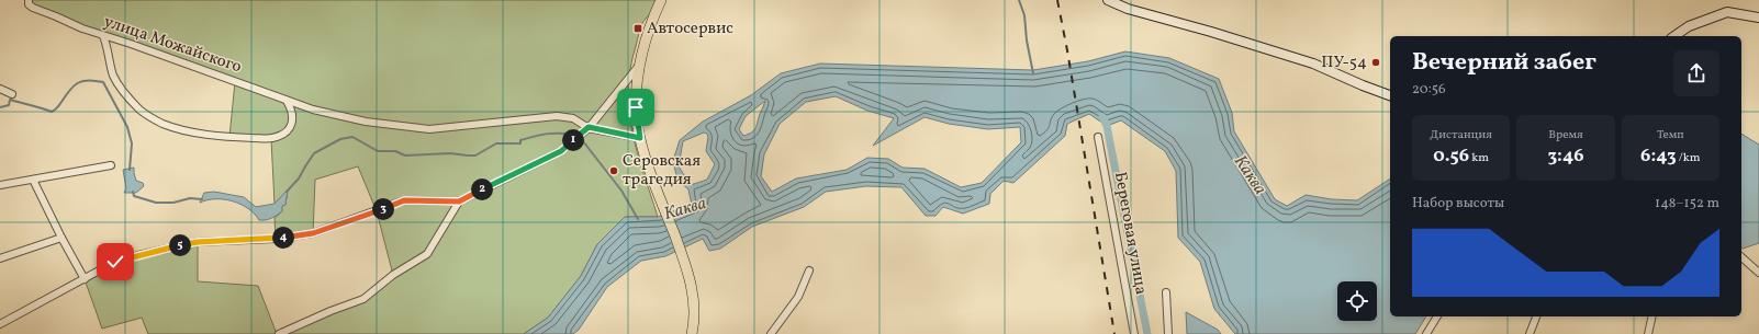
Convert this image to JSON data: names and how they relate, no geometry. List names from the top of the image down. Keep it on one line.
{"streets":{"street":["улица Можайского","Береговая улица"]},"water":["Каква"],"places":{"transit":["Автосервис"],"other":["ПУ-54","Серовская трагедия"]},"page":{"heading":["Вечерний забег","20:56"],"stats":[["Дистанция","0.56 km"],["Время","3:46"],["Темп","6:43 /km"]],"pins":["1","2","3","4","5"],"chart":["Набор высоты","148–152 m"]}}
